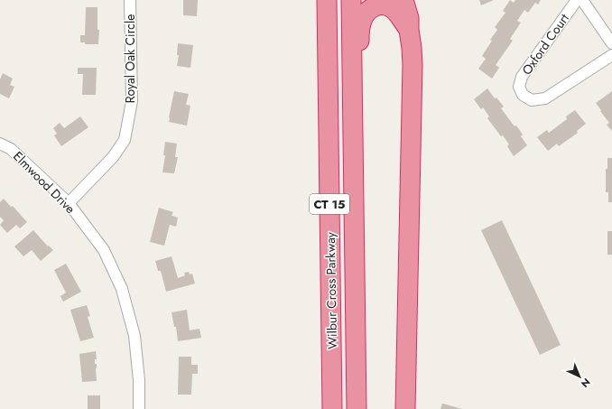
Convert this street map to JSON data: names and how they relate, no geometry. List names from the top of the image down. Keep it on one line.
{"streets":{"highway":["CT 15","Wilbur Cross Parkway"],"street":["Oxford Court","Royal Oak Circle","Elmwood Drive"]},"crossings":[["Royal Oak Circle","Elmwood Drive"]],"north":"bottom right"}
